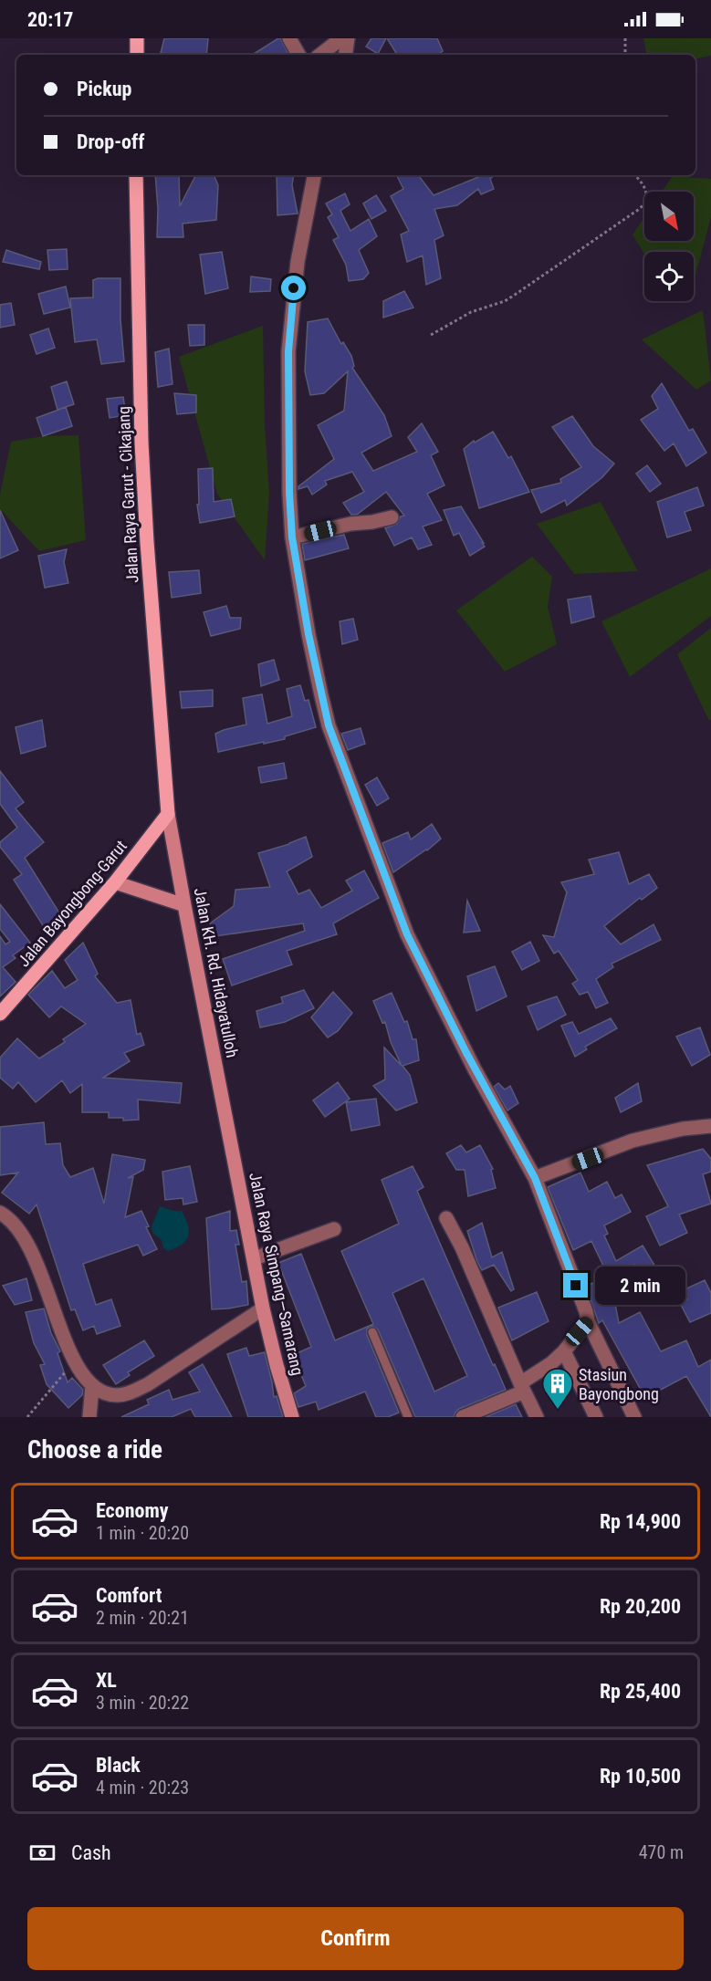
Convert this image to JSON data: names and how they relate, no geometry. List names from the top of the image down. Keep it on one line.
{"streets":{"main road":["Jalan Raya Garut - Cikajang","Jalan Bayongbong-Garut","Jalan KH. Rd. Hidayatulloh","Jalan Raya Simpang—Samarang"]},"crossings":[["Jalan Raya Garut - Cikajang","Jalan Bayongbong-Garut"],["Jalan Raya Garut - Cikajang","Jalan KH. Rd. Hidayatulloh"],["Jalan Bayongbong-Garut","Jalan KH. Rd. Hidayatulloh"],["Jalan KH. Rd. Hidayatulloh","Jalan Raya Simpang—Samarang"]],"places":{"building":["Stasiun Bayongbong"]},"north":"bottom right","page":{"status":"20:17","banner":["Pickup","Drop-off"],"bubble":"2 min","heading":"Choose a ride","list":[{"name":"Economy","note":"1 min · 20:20","value":"Rp 14,900"},{"name":"Comfort","note":"2 min · 20:21","value":"Rp 20,200"},{"name":"XL","note":"3 min · 20:22","value":"Rp 25,400"},{"name":"Black","note":"4 min · 20:23","value":"Rp 10,500"}],"pay":["Cash","470 m"],"buttons":"Confirm"}}
